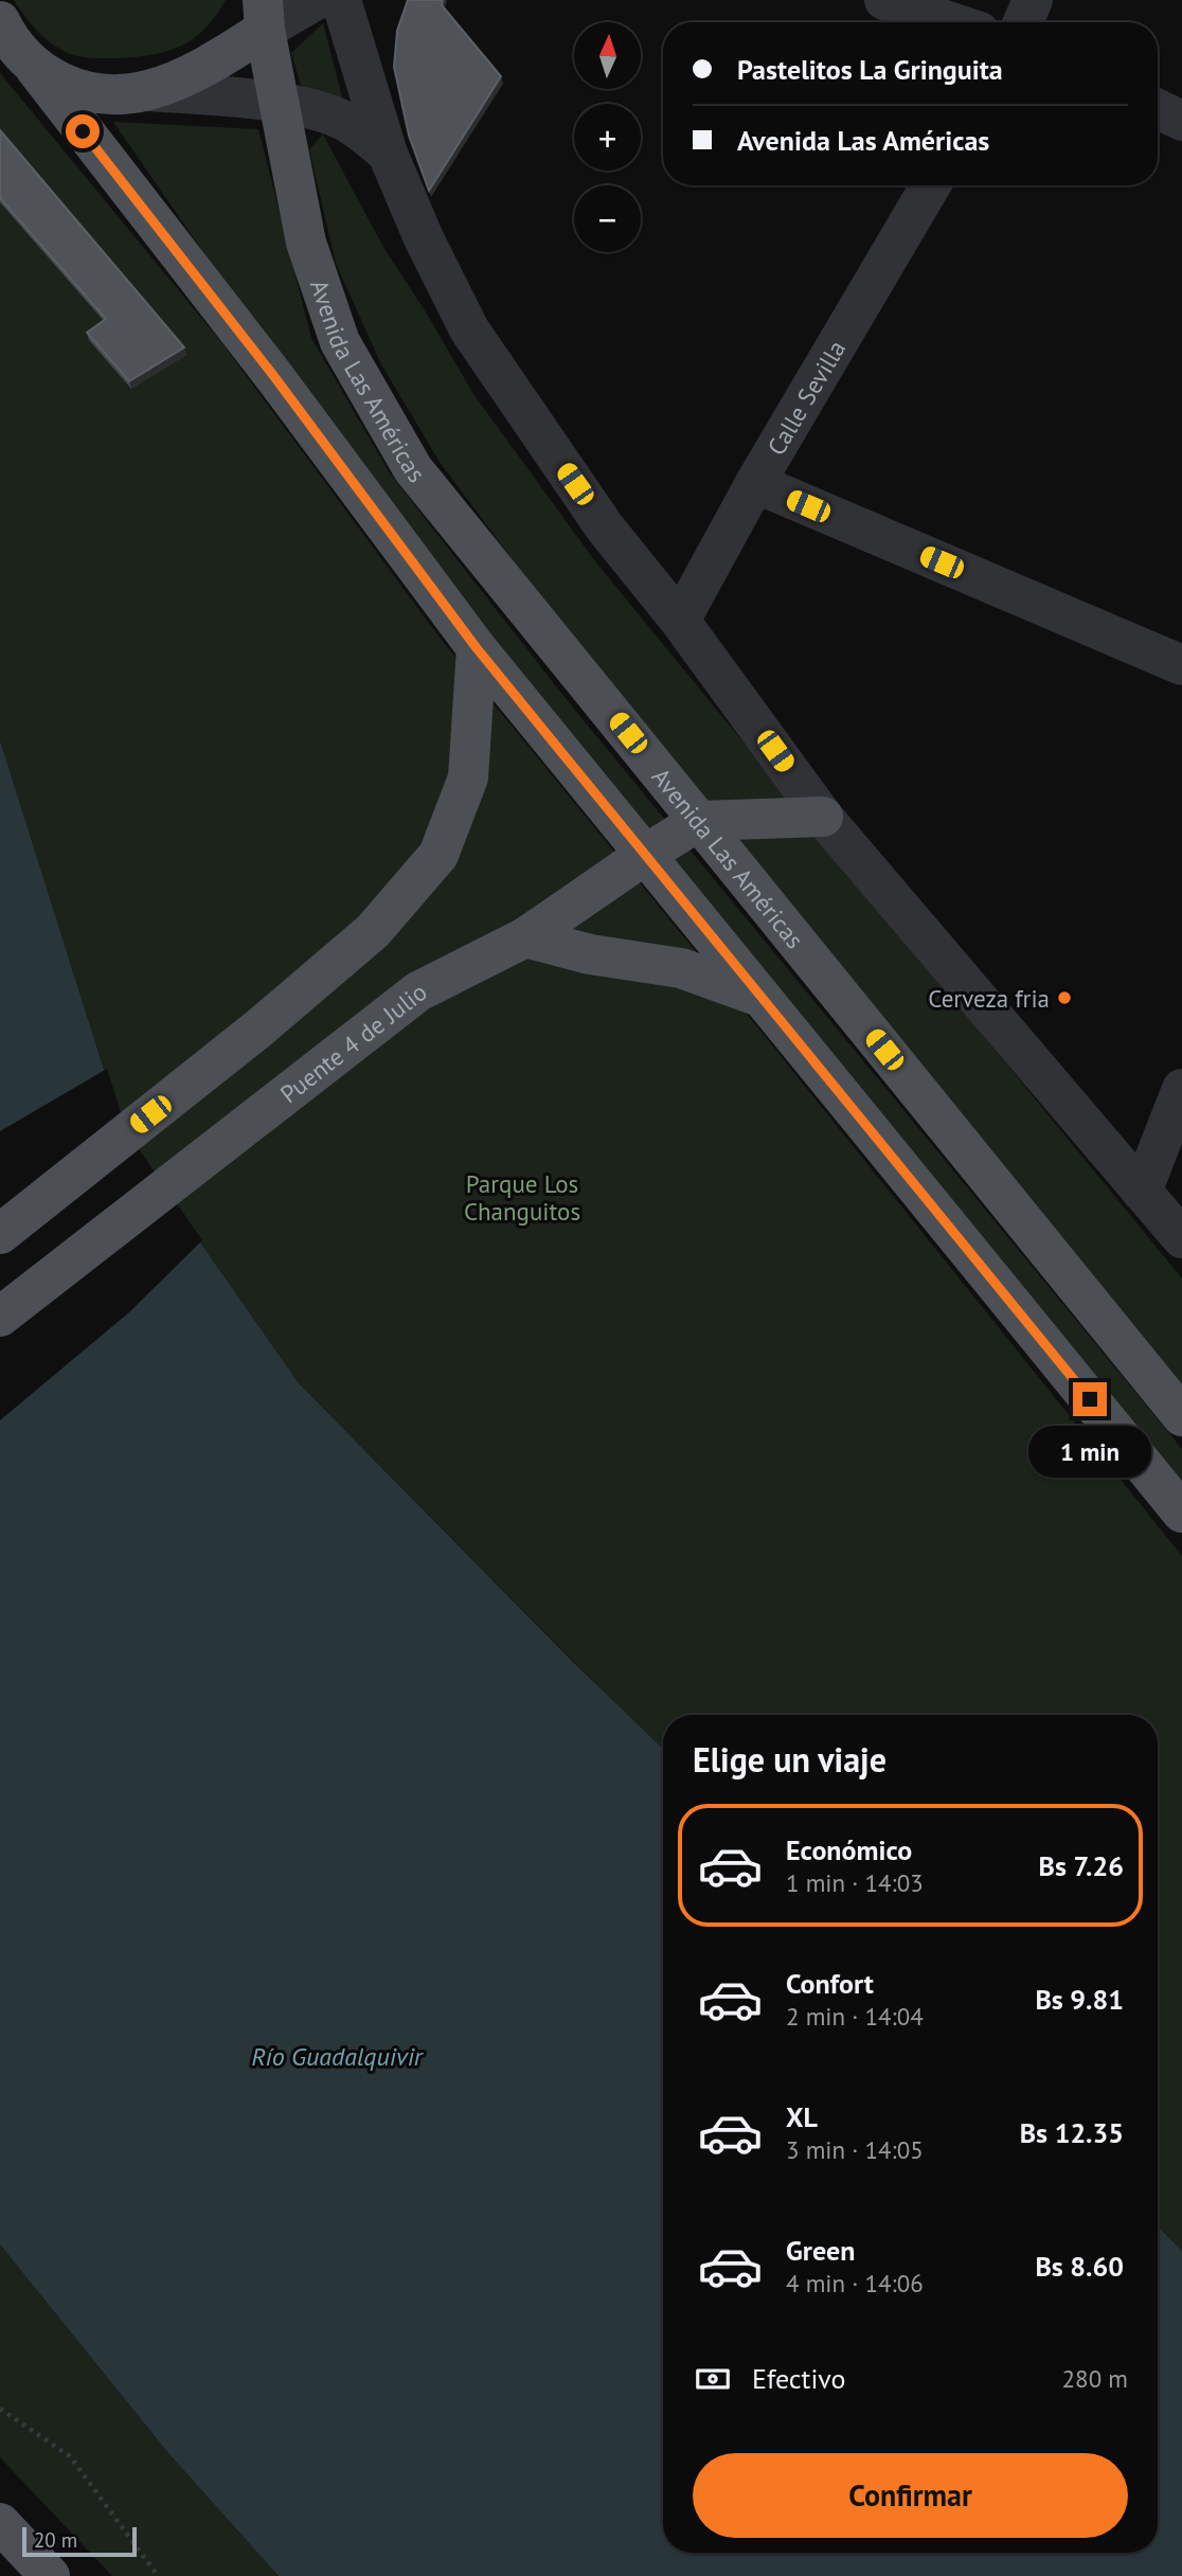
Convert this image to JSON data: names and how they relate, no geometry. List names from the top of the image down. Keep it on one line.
{"streets":{"main road":["Avenida Las Américas","Puente 4 de Julio"],"street":["Calle Sevilla"]},"crossings":[["Avenida Las Américas","Puente 4 de Julio"]],"water":["Río Guadalquivir"],"parks":["Parque Los Changuitos"],"places":["Cerveza fria"],"scale_bar":"20 m","north":"top","page":{"map_buttons":["+","−"],"banner":["Pastelitos La Gringuita","Avenida Las Américas"],"bubble":"1 min","heading":"Elige un viaje","list":[{"name":"Económico","note":"1 min · 14:03","value":"Bs 7.26"},{"name":"Confort","note":"2 min · 14:04","value":"Bs 9.81"},{"name":"XL","note":"3 min · 14:05","value":"Bs 12.35"},{"name":"Green","note":"4 min · 14:06","value":"Bs 8.60"}],"pay":["Efectivo","280 m"],"buttons":"Confirmar","scale":"20 m"}}
